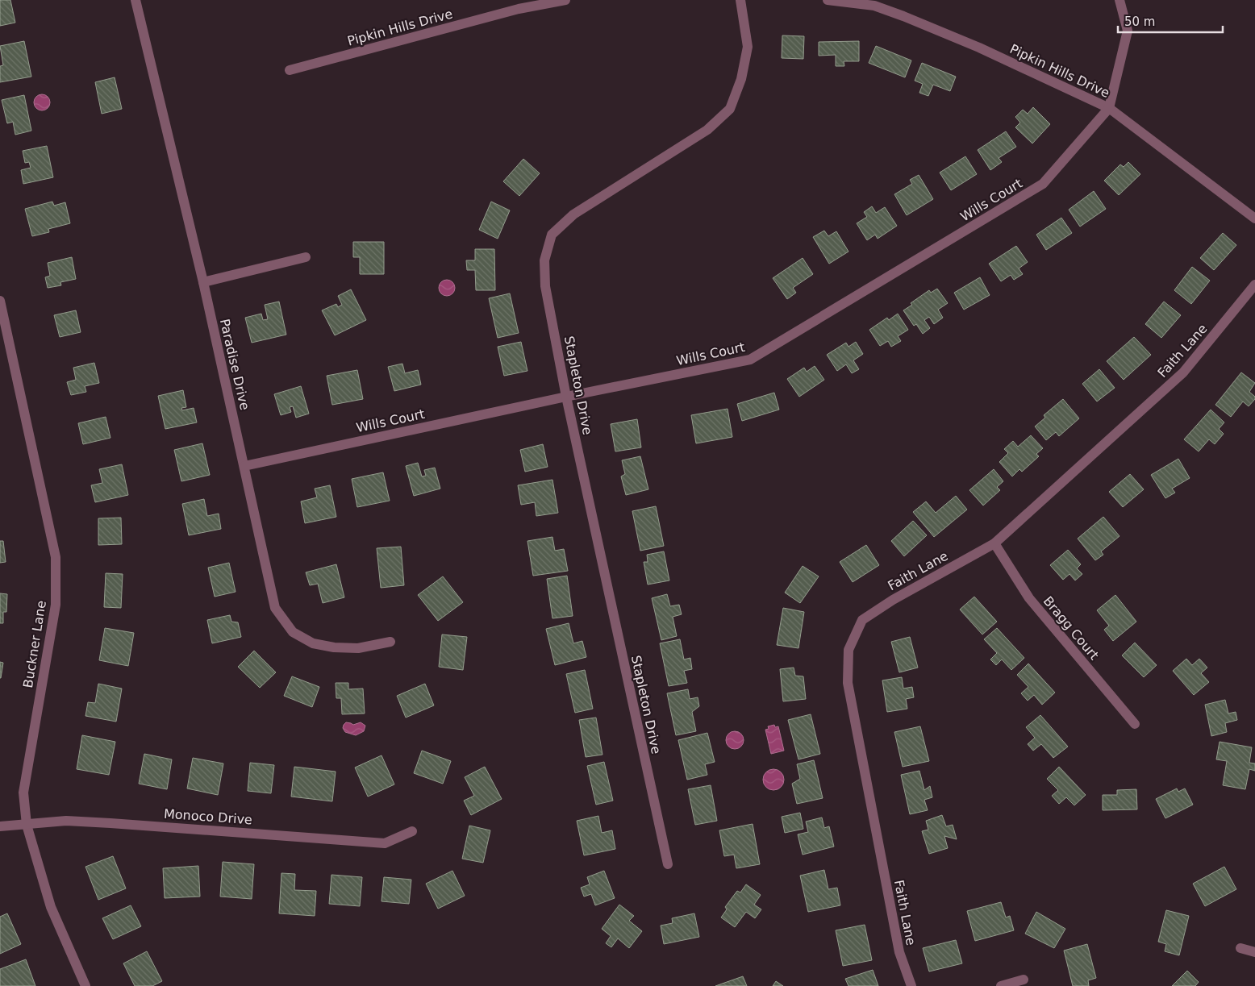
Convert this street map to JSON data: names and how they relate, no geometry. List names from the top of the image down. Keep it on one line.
{"streets":{"street":["Pipkin Hills Drive","Wills Court","Faith Lane","Paradise Drive","Stapleton Drive","Bragg Court","Buckner Lane","Monoco Drive"]},"crossings":[["Pipkin Hills Drive","Wills Court"],["Wills Court","Paradise Drive"],["Wills Court","Stapleton Drive"],["Faith Lane","Bragg Court"],["Buckner Lane","Monoco Drive"]],"scale_bar":"50 m"}
